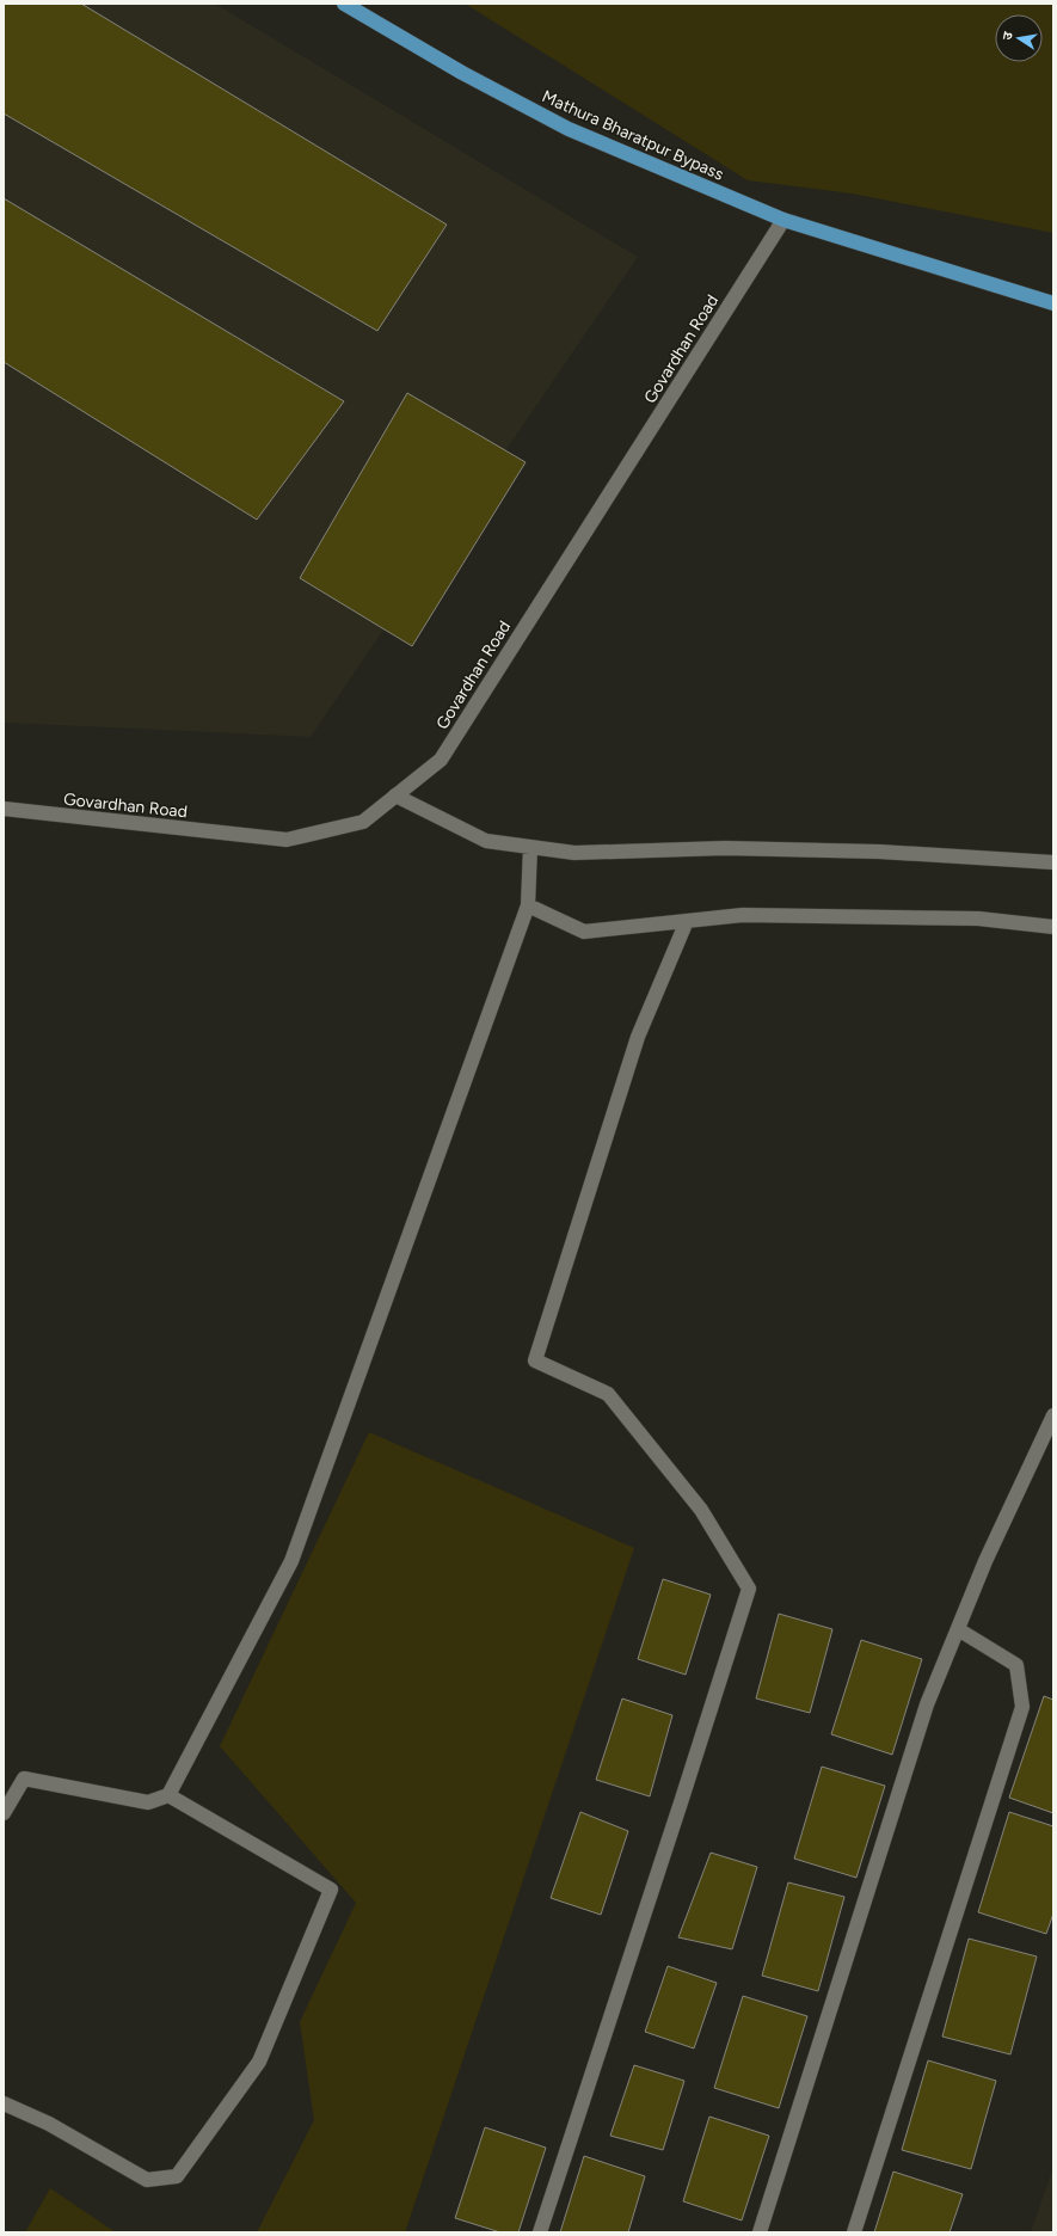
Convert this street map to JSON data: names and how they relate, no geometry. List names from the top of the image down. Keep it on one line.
{"streets":{"main road":["Mathura Bharatpur Bypass"],"street":["Govardhan Road"]},"crossings":[["Mathura Bharatpur Bypass","Govardhan Road"]],"north":"left"}
